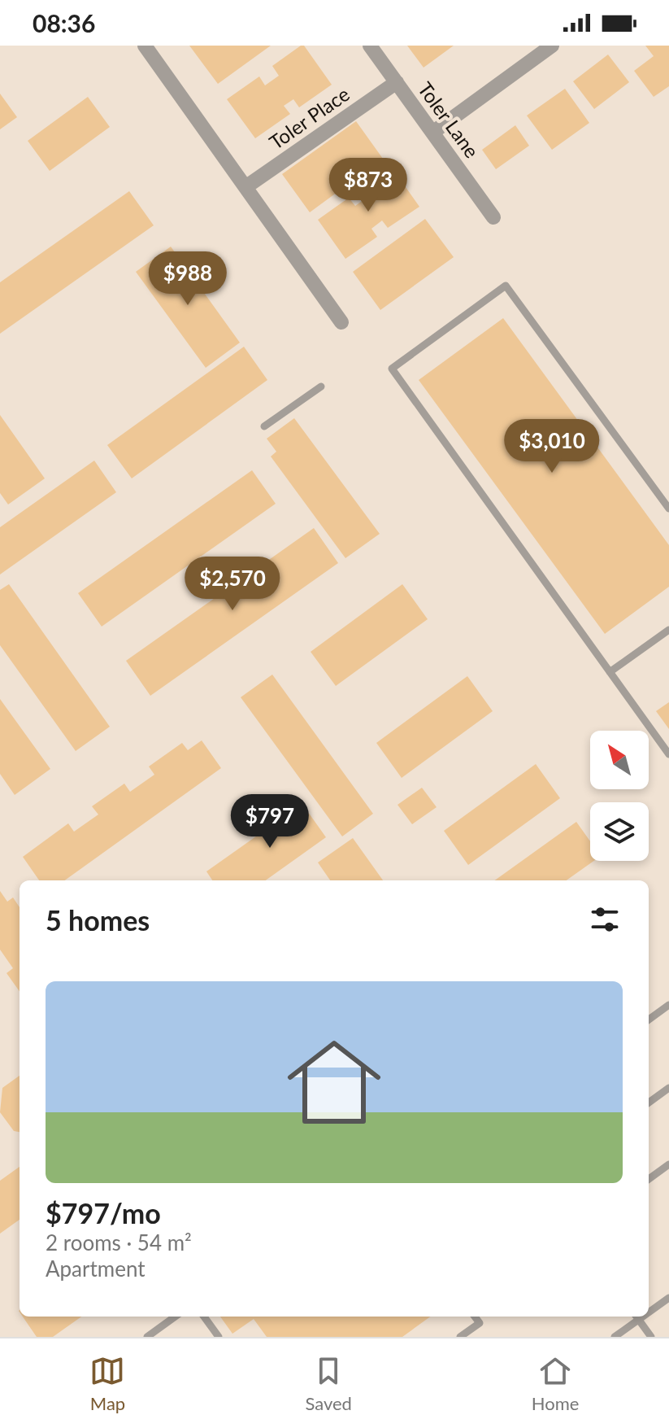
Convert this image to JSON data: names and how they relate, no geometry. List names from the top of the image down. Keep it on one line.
{"streets":{"street":["Toler Place","Toler Lane"]},"crossings":[["Toler Place","Toler Lane"]],"north":"top left","page":{"status":"08:36","price":["$873","$988","$3,010","$2,570","$797"],"heading":"5 homes","list":[{"name":"$797/mo","note":"2 rooms · 54 m² · Apartment"}],"tabs":["Map","Saved","Home"]}}
